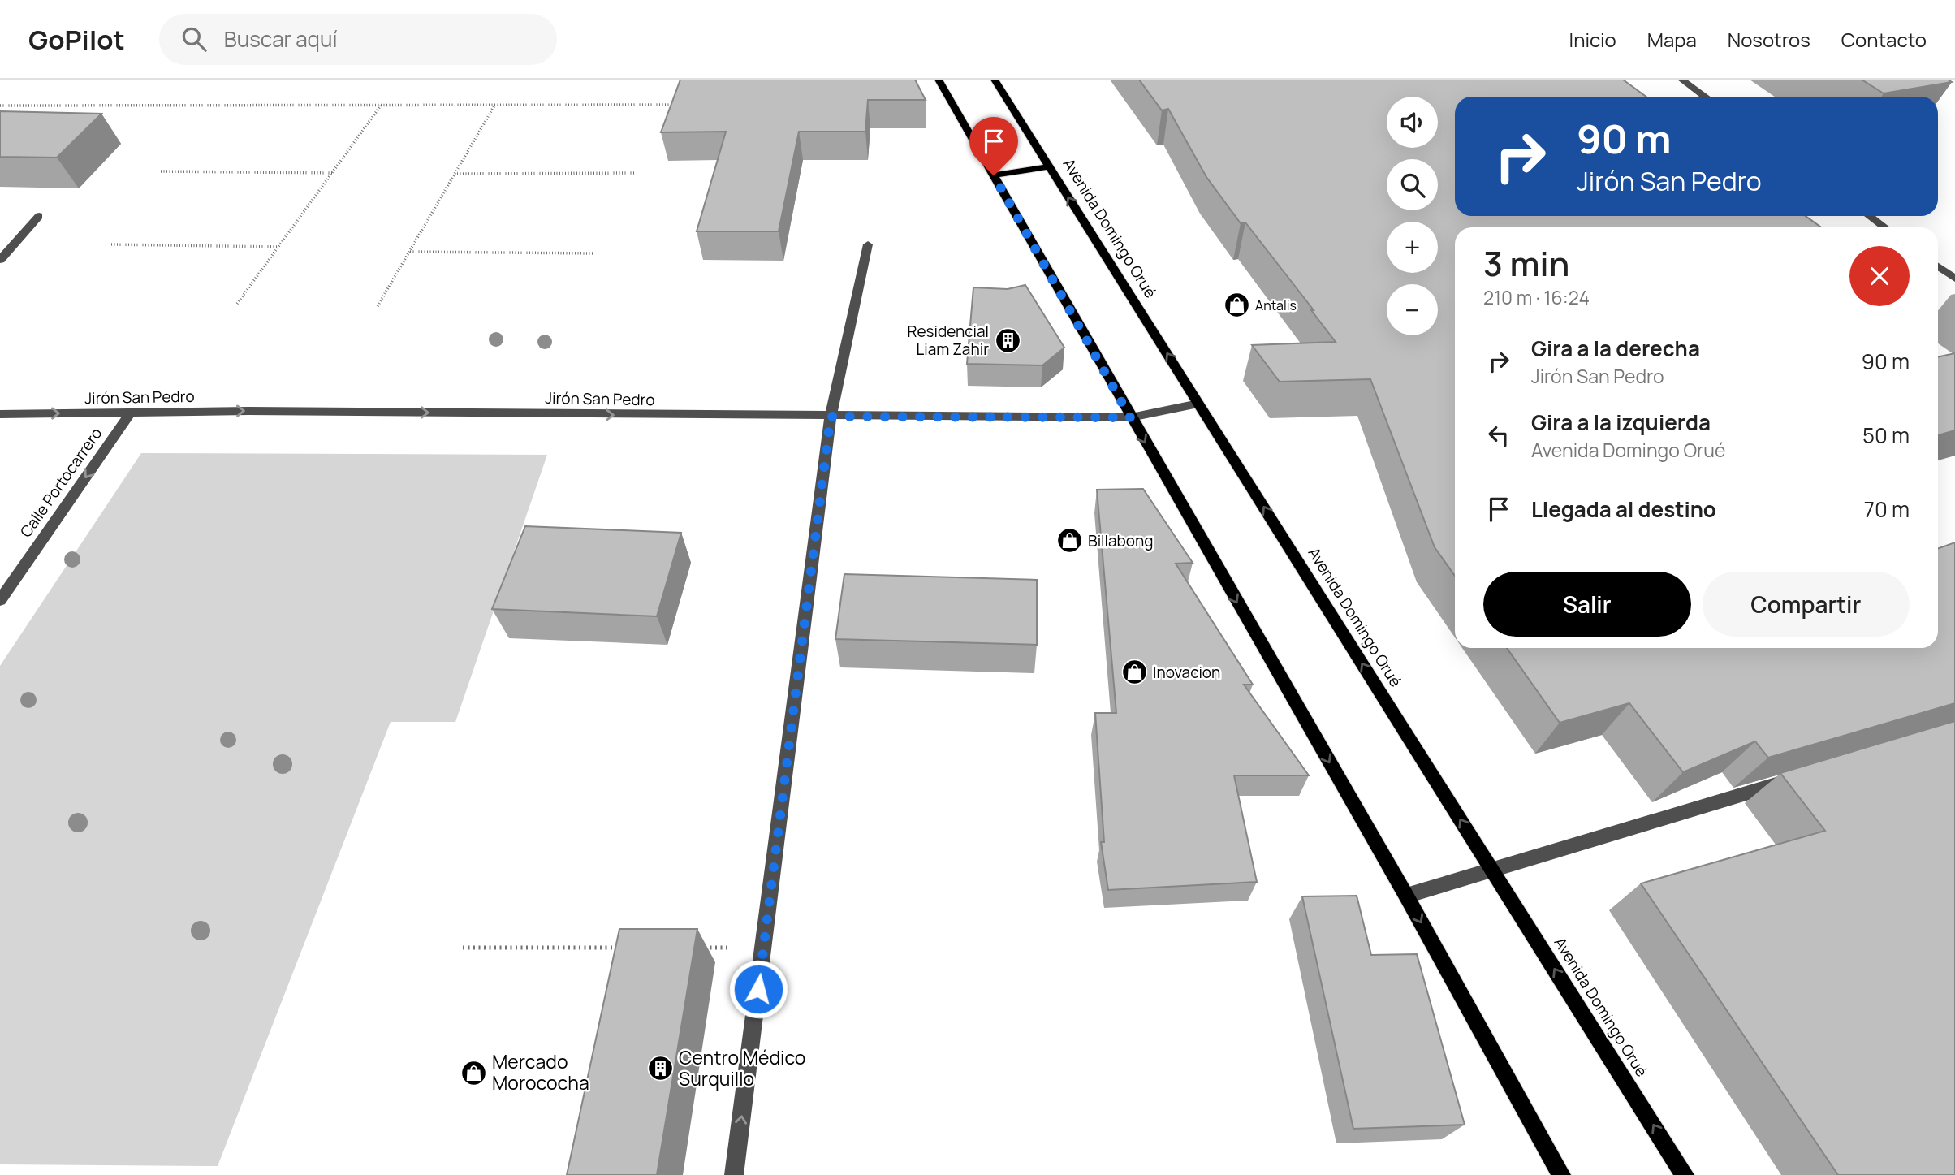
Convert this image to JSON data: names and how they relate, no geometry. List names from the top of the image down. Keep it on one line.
{"streets":{"main road":["Avenida Domingo Orué"],"street":["Jirón San Pedro","Calle Portocarrero"]},"crossings":[["Avenida Domingo Orué","Jirón San Pedro"],["Jirón San Pedro","Calle Portocarrero"]],"one_way":["Jirón San Pedro","Calle Portocarrero"],"places":{"shop":["Antalis","Billabong","Inovacion","Mercado Morococha"],"building":["Residencial Liam Zahir","Centro Médico Surquillo"]},"page":{"header":"GoPilot","search":"Buscar aquí","nav":["Inicio","Mapa","Nosotros","Contacto"],"map_buttons":["+","−"],"turn":["90 m","Jirón San Pedro"],"heading":["3 min","210 m · 16:24"],"list":[{"name":"Gira a la derecha","note":"Jirón San Pedro","value":"90 m"},{"name":"Gira a la izquierda","note":"Avenida Domingo Orué","value":"50 m"},{"name":"Llegada al destino","value":"70 m"}],"buttons":["Salir","Compartir"]}}
